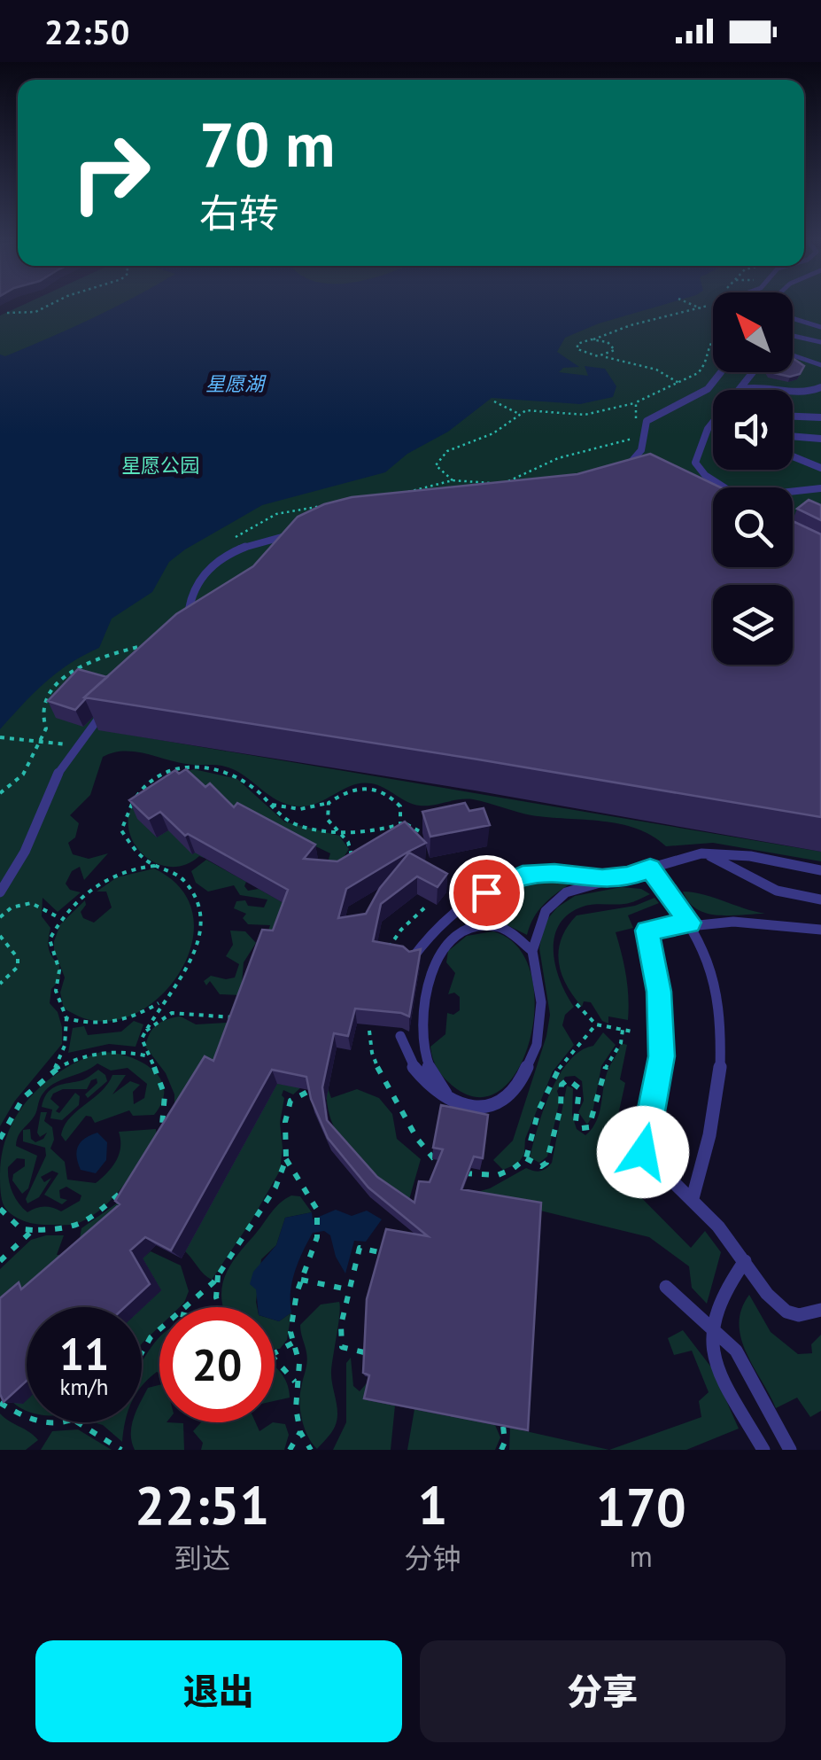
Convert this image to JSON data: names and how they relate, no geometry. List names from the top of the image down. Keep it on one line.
{"water":["星愿湖"],"parks":["星愿公园"],"north":"top left","page":{"status":"22:50","turn":["70 m","右转"],"speed":"11 km/h","limit":"20","eta":["22:51","到达","1","分钟","170","m"],"buttons":["退出","分享"]}}
